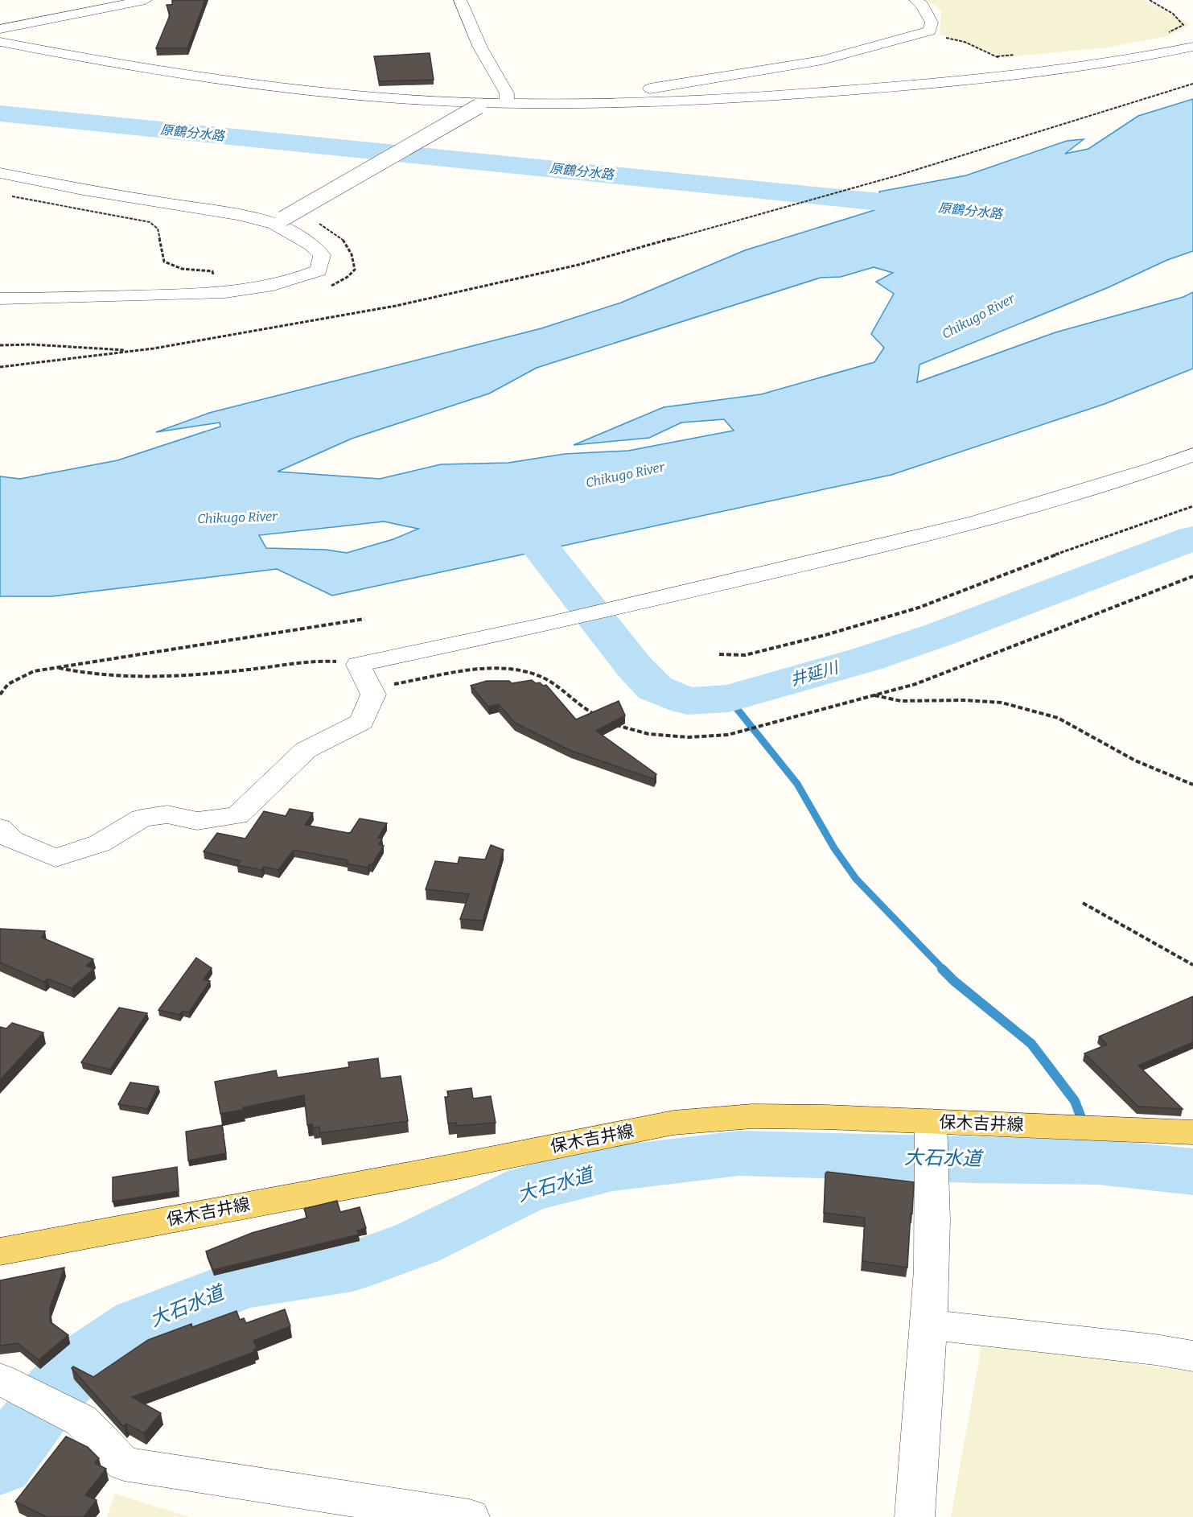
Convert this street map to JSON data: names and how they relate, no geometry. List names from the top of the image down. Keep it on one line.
{"streets":{"main road":["保木吉井線"]},"water":["原鶴分水路","Chikugo River","井延川","大石水道"]}
